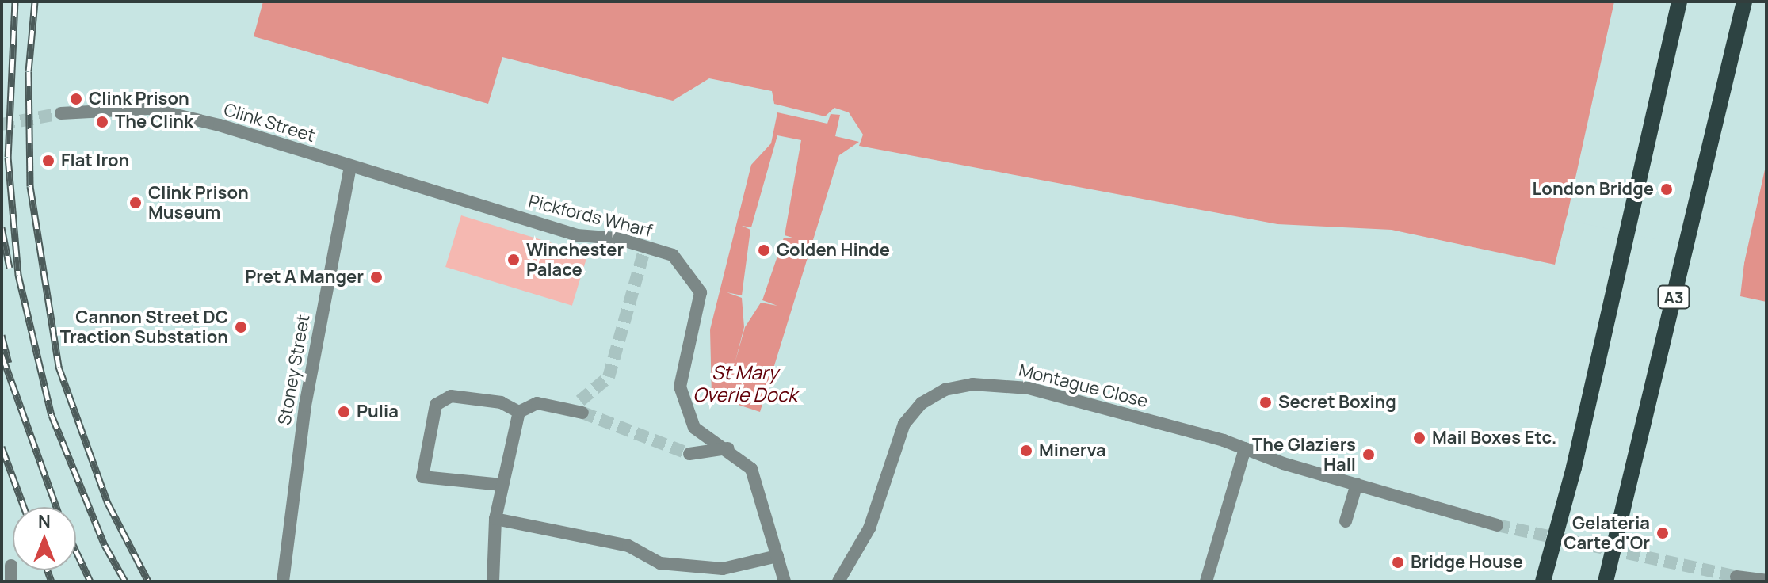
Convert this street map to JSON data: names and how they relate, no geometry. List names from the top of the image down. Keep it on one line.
{"streets":{"main road":["A3"],"street":["Clink Street","Pickfords Wharf","Stoney Street","Montague Close"]},"crossings":[["Clink Street","Pickfords Wharf"],["Clink Street","Stoney Street"]],"water":["St Mary Overie Dock"],"places":["Clink Prison","The Clink","Flat Iron","London Bridge","Clink Prison Museum","Golden Hinde","Winchester Palace","Pret A Manger","Cannon Street DC Traction Substation","Secret Boxing","Pulia","Mail Boxes Etc.","Minerva","The Glaziers Hall","Gelateria Carte d'Or","Bridge House"],"north":"top"}
